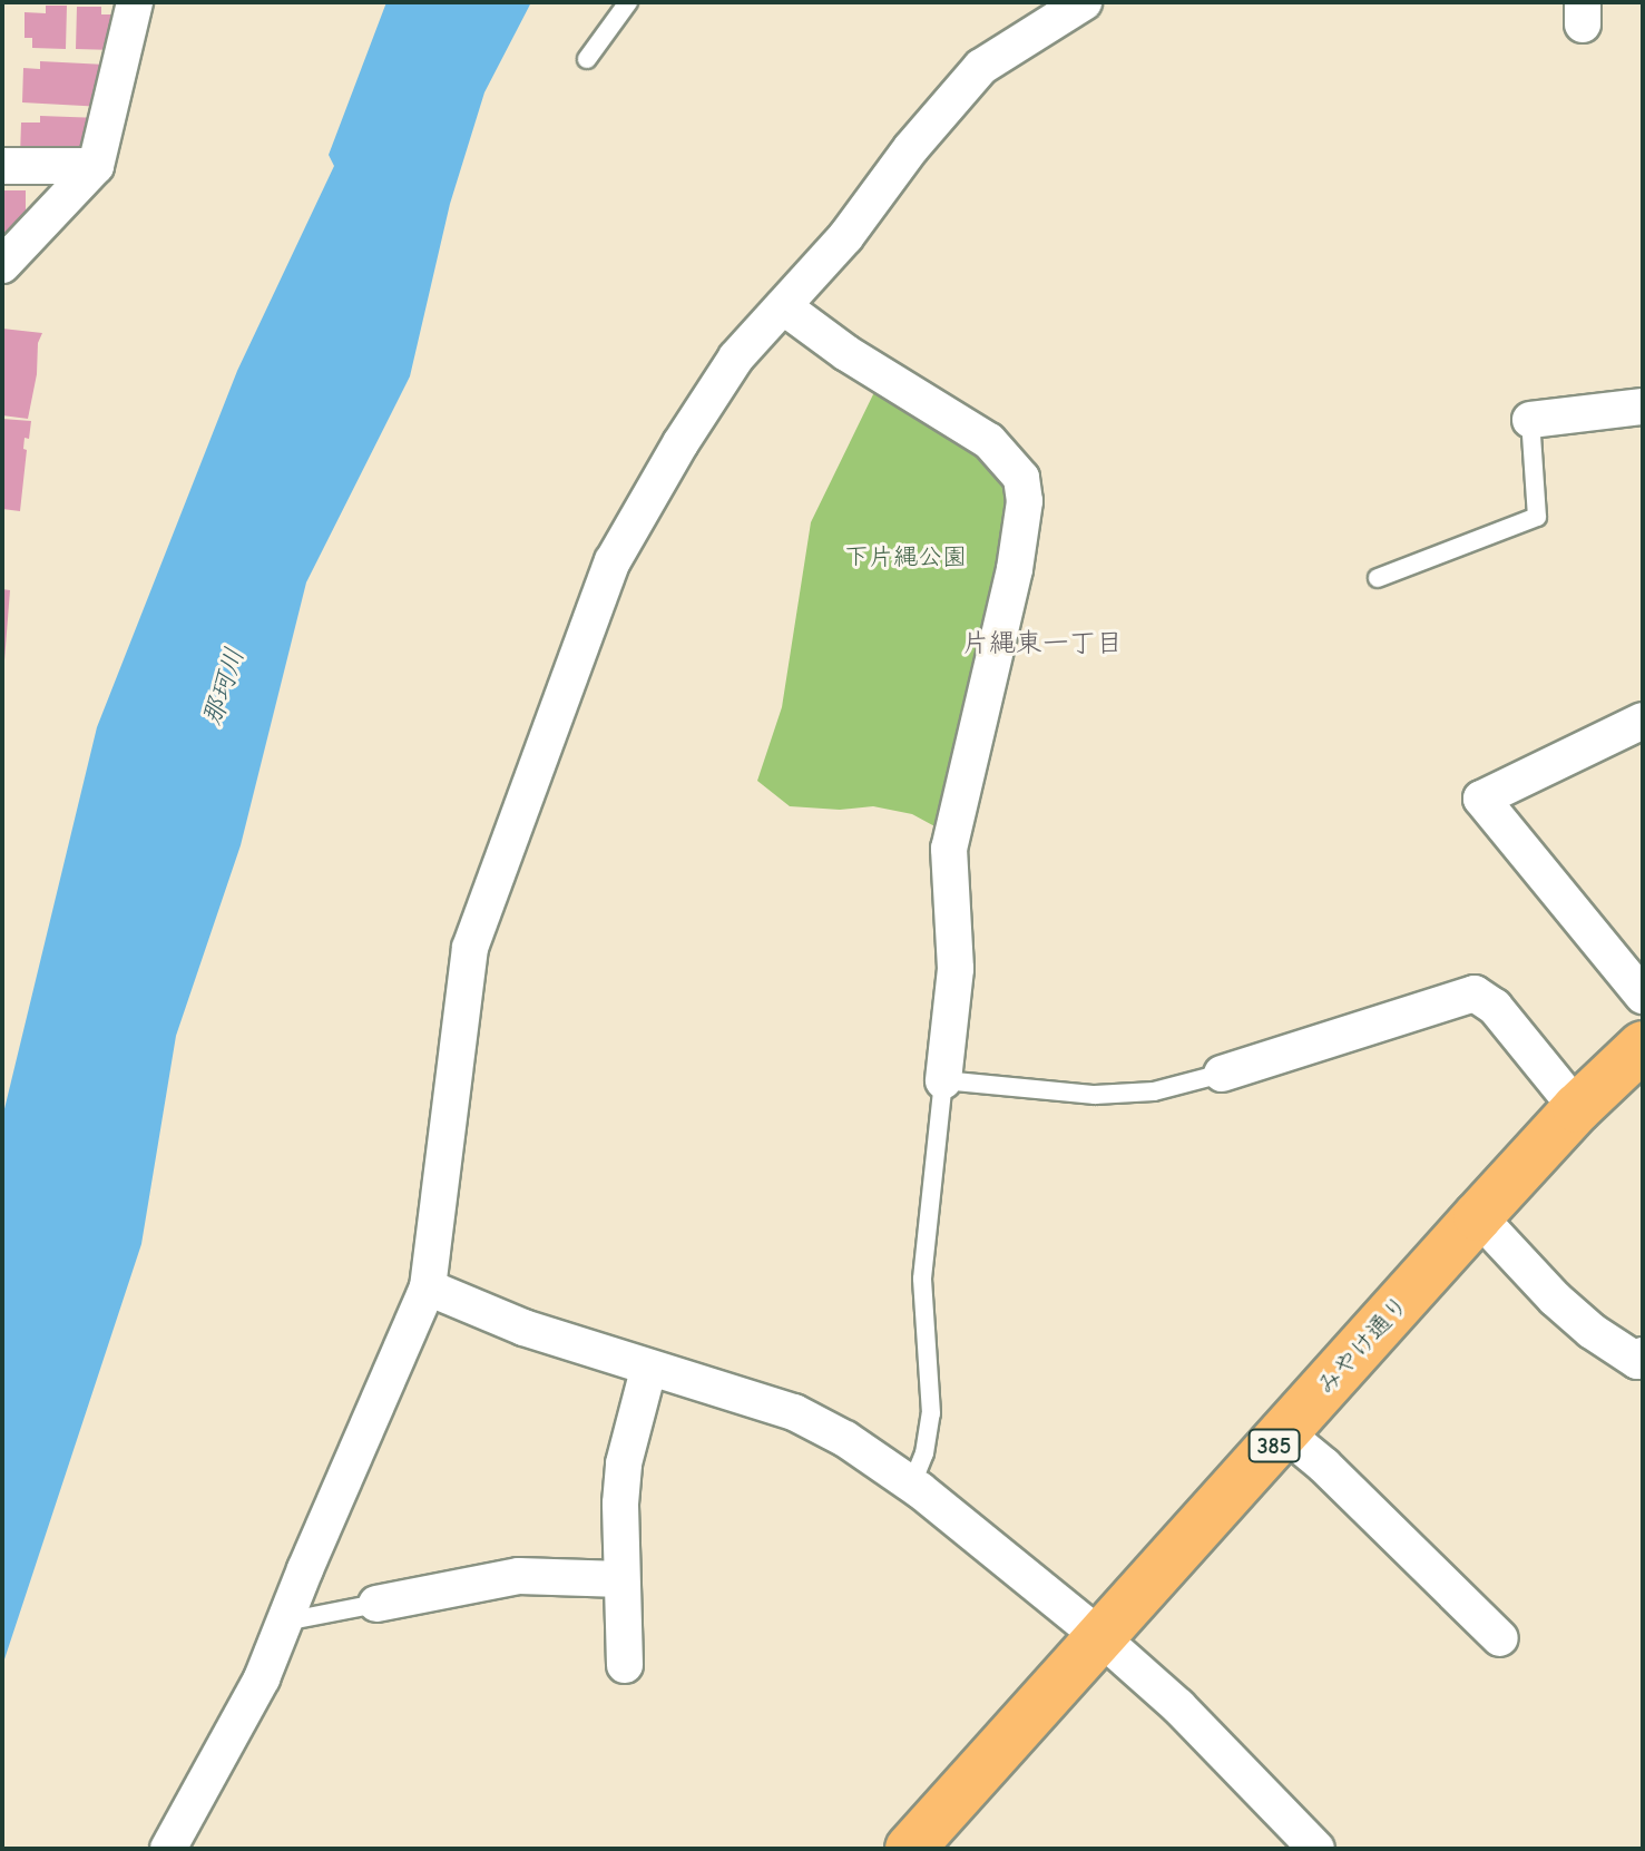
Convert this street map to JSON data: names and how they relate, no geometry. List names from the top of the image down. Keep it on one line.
{"streets":{"highway":["みやけ通り","385"]},"districts":["片縄東一丁目"],"water":["那珂川"],"parks":["下片縄公園"]}
